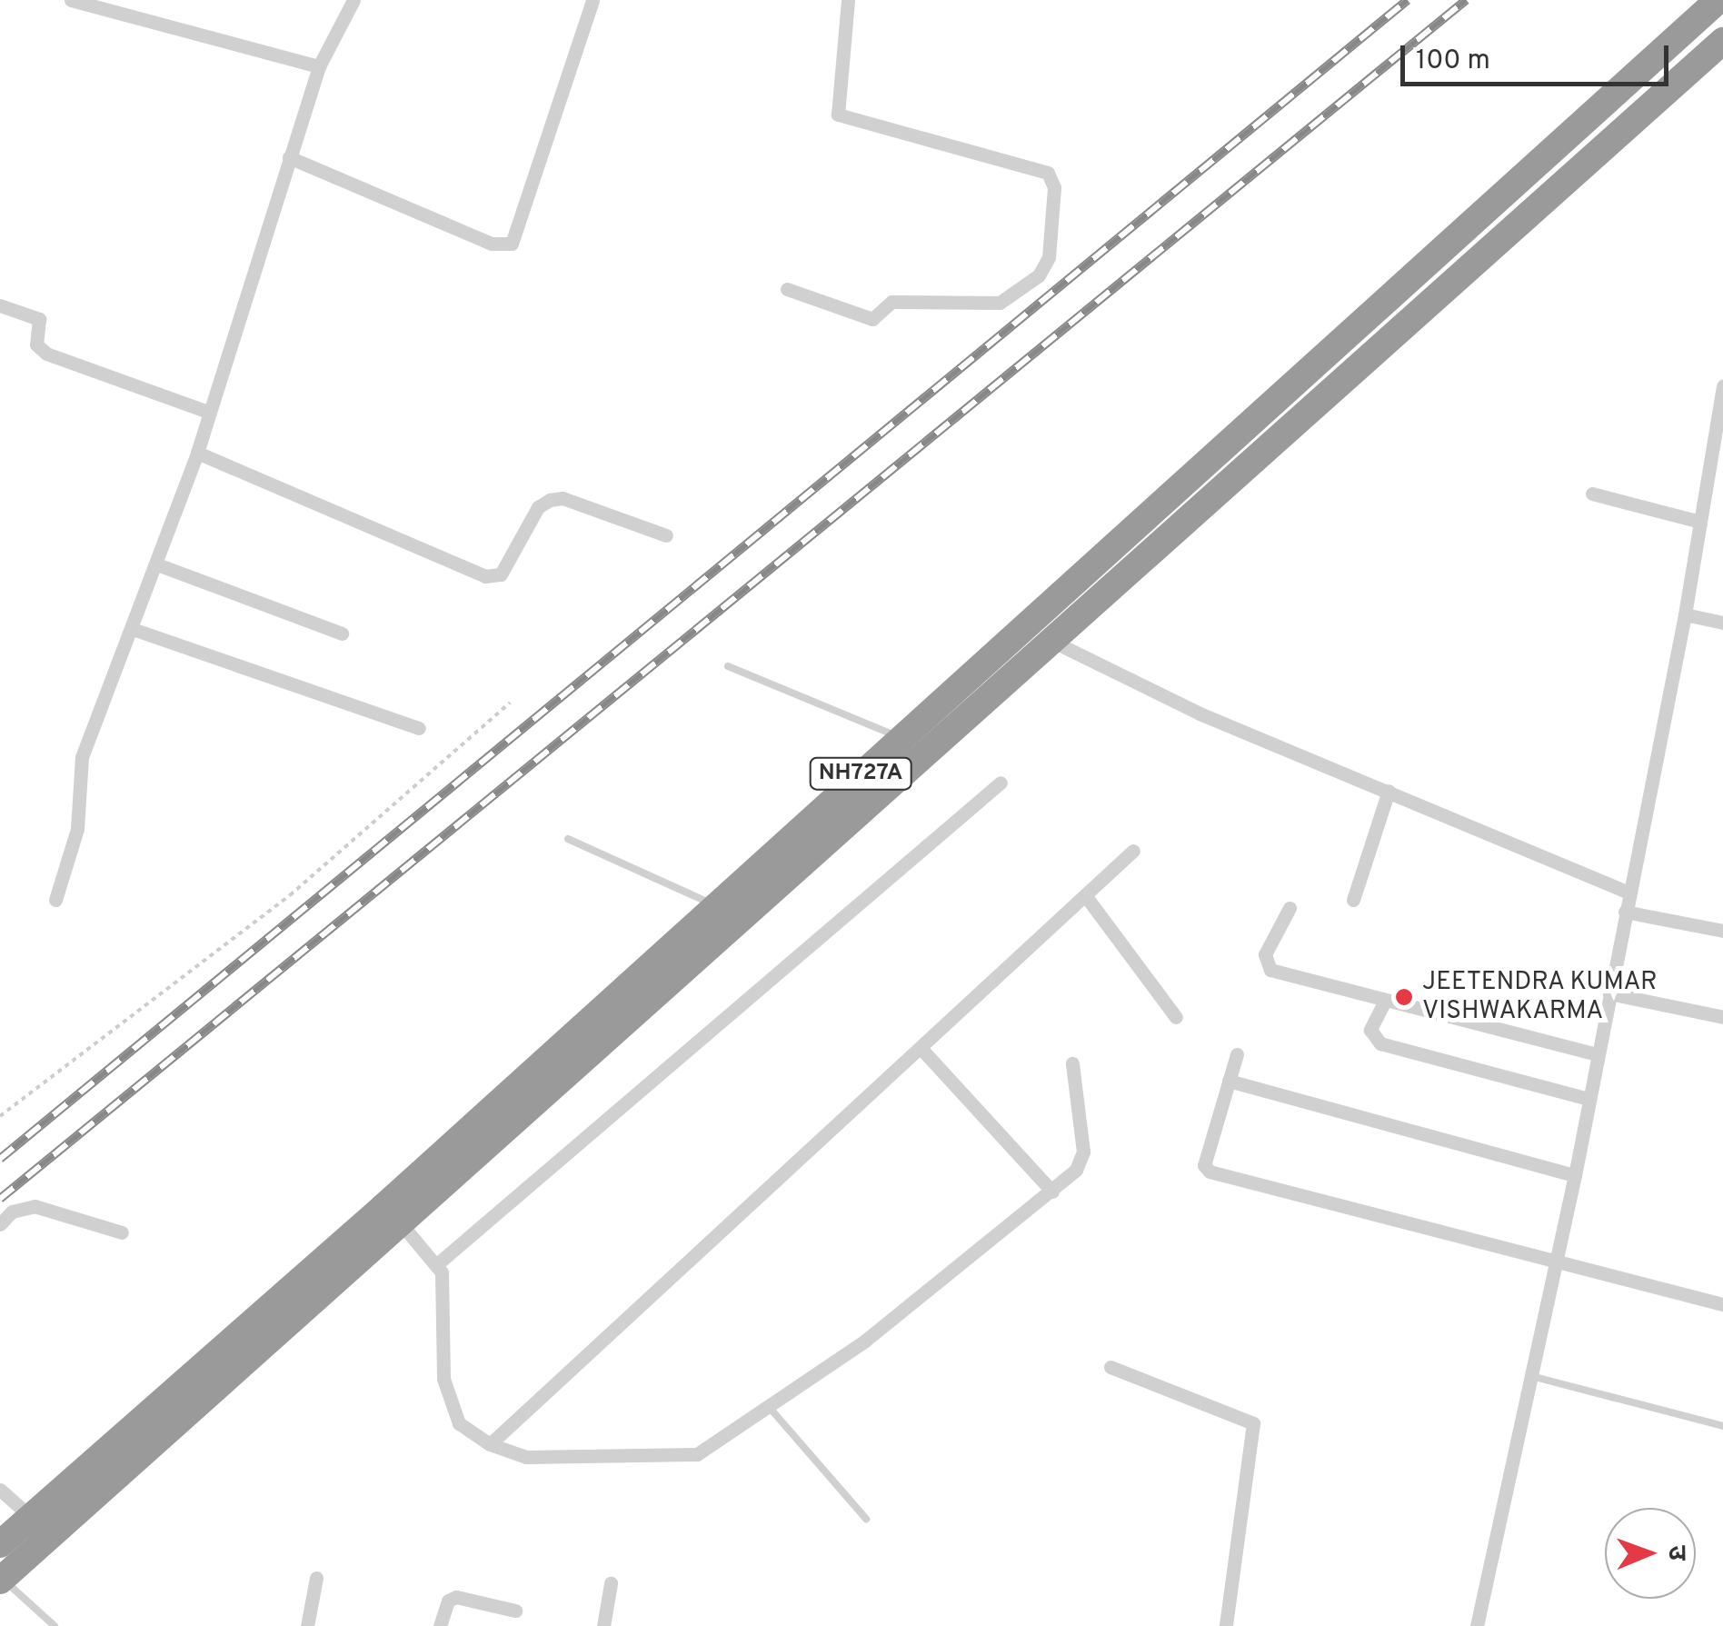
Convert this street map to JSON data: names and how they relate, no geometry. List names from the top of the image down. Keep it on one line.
{"streets":{"highway":["NH727A"]},"places":["JEETENDRA KUMAR VISHWAKARMA"],"scale_bar":"100 m","north":"right"}
